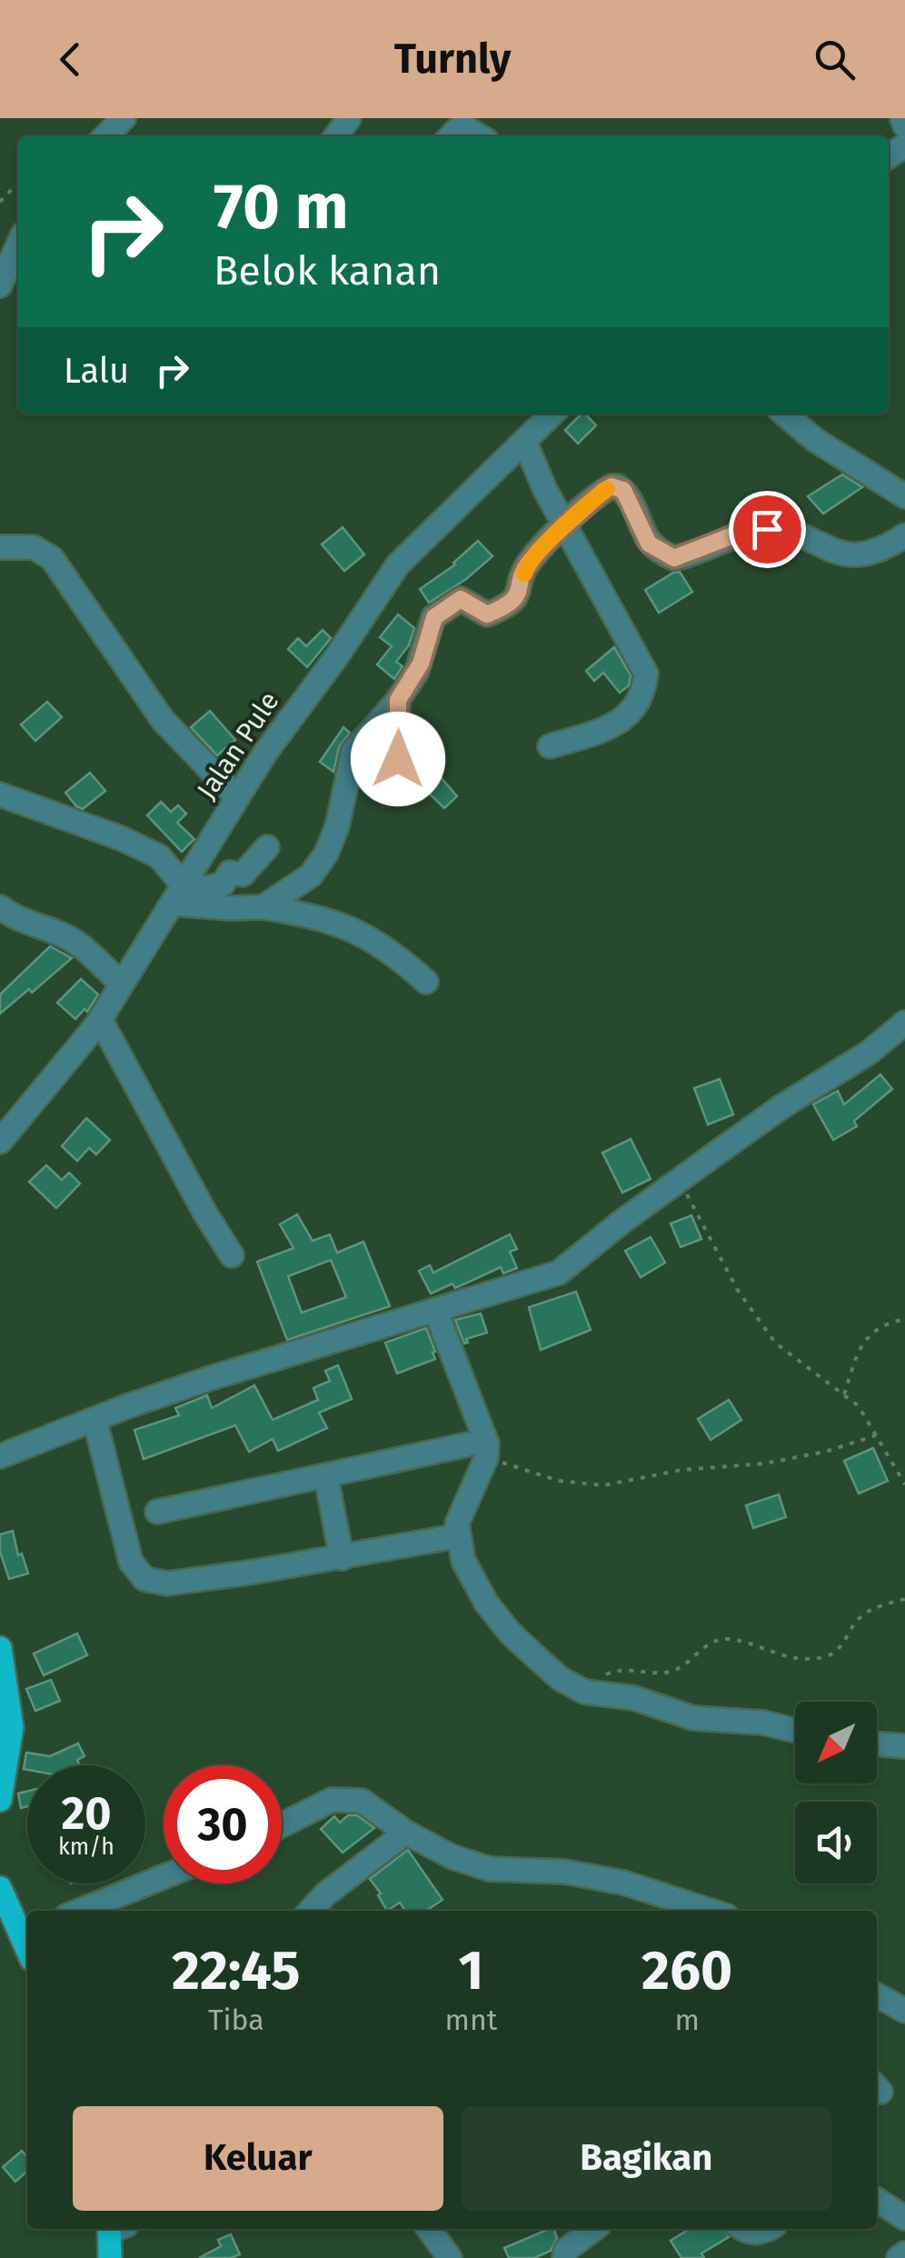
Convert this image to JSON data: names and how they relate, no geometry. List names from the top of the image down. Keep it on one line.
{"streets":{"street":["Jalan Pule"]},"north":"bottom left","page":{"header":"Turnly","turn":["70 m","Belok kanan"],"then":"Lalu","speed":"20 km/h","limit":"30","eta":["22:45","Tiba","1","mnt","260","m"],"buttons":["Keluar","Bagikan"]}}
